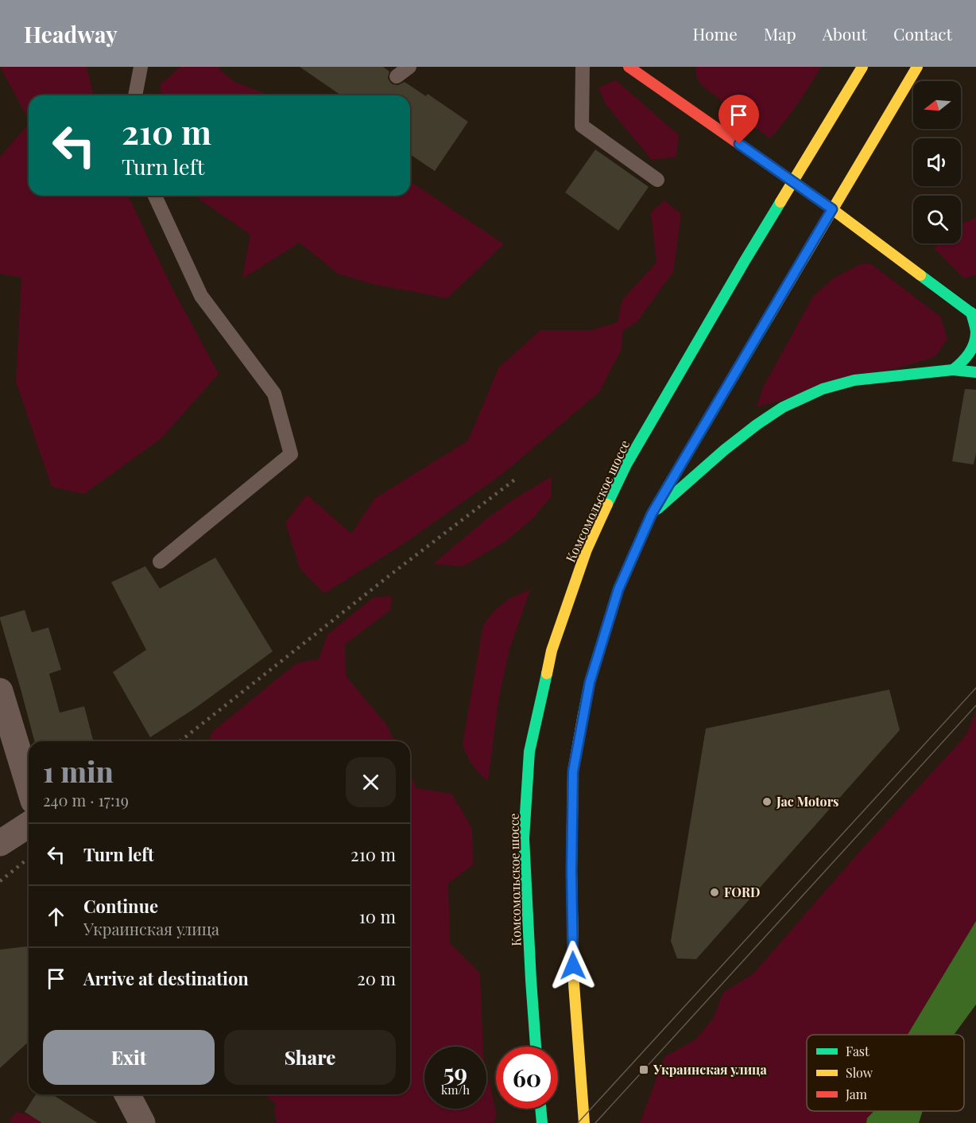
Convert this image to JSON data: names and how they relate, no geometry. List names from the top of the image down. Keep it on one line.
{"streets":{"main road":["Комсомольское шоссе"]},"places":{"other":["Jac Motors","FORD"],"transit":["Украинская улица"]},"legend":["Fast","Slow","Jam"],"north":"left","page":{"header":"Headway","nav":["Home","Map","About","Contact"],"turn":["210 m","Turn left"],"heading":["1 min","240 m · 17:19"],"list":[{"name":"Turn left","value":"210 m"},{"name":"Continue","note":"Украинская улица","value":"10 m"},{"name":"Arrive at destination","value":"20 m"}],"buttons":["Exit","Share"],"speed":"59 km/h","limit":"60"}}
